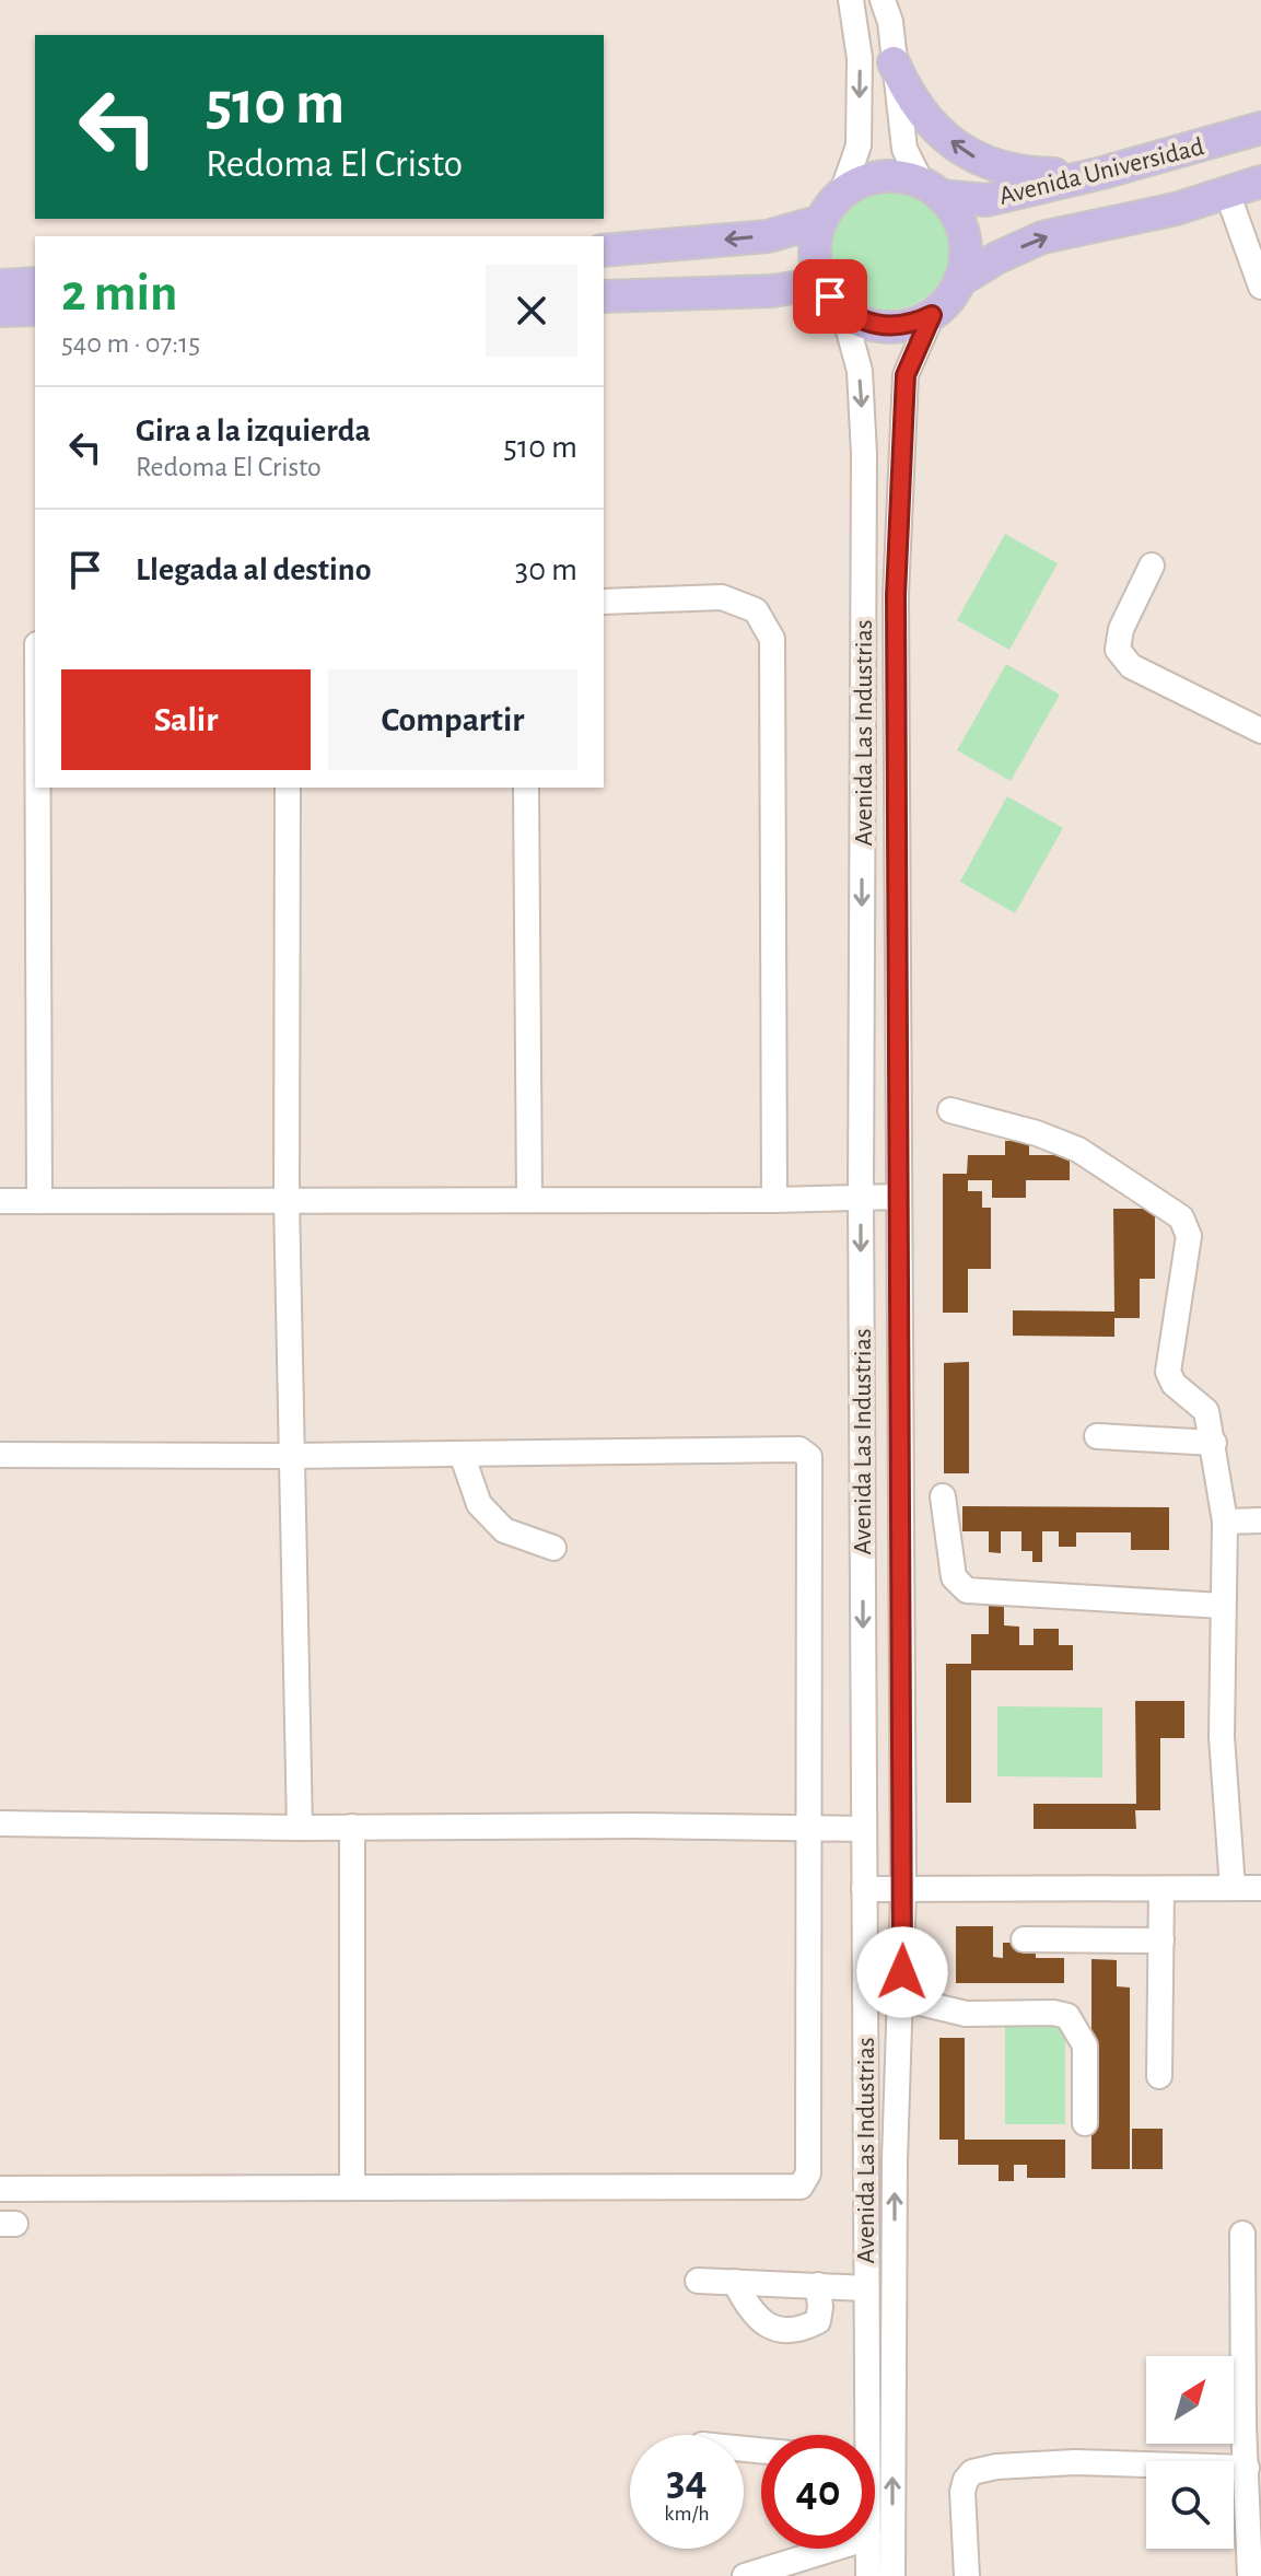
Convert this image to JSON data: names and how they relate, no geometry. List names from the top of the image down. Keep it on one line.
{"streets":{"main road":["Avenida Universidad"],"street":["Avenida Las Industrias"]},"crossings":[["Avenida Universidad","Avenida Las Industrias"]],"north":"top right","page":{"turn":["510 m","Redoma El Cristo"],"heading":["2 min","540 m · 07:15"],"list":[{"name":"Gira a la izquierda","note":"Redoma El Cristo","value":"510 m"},{"name":"Llegada al destino","value":"30 m"}],"buttons":["Salir","Compartir"],"speed":"34 km/h","limit":"40"}}
